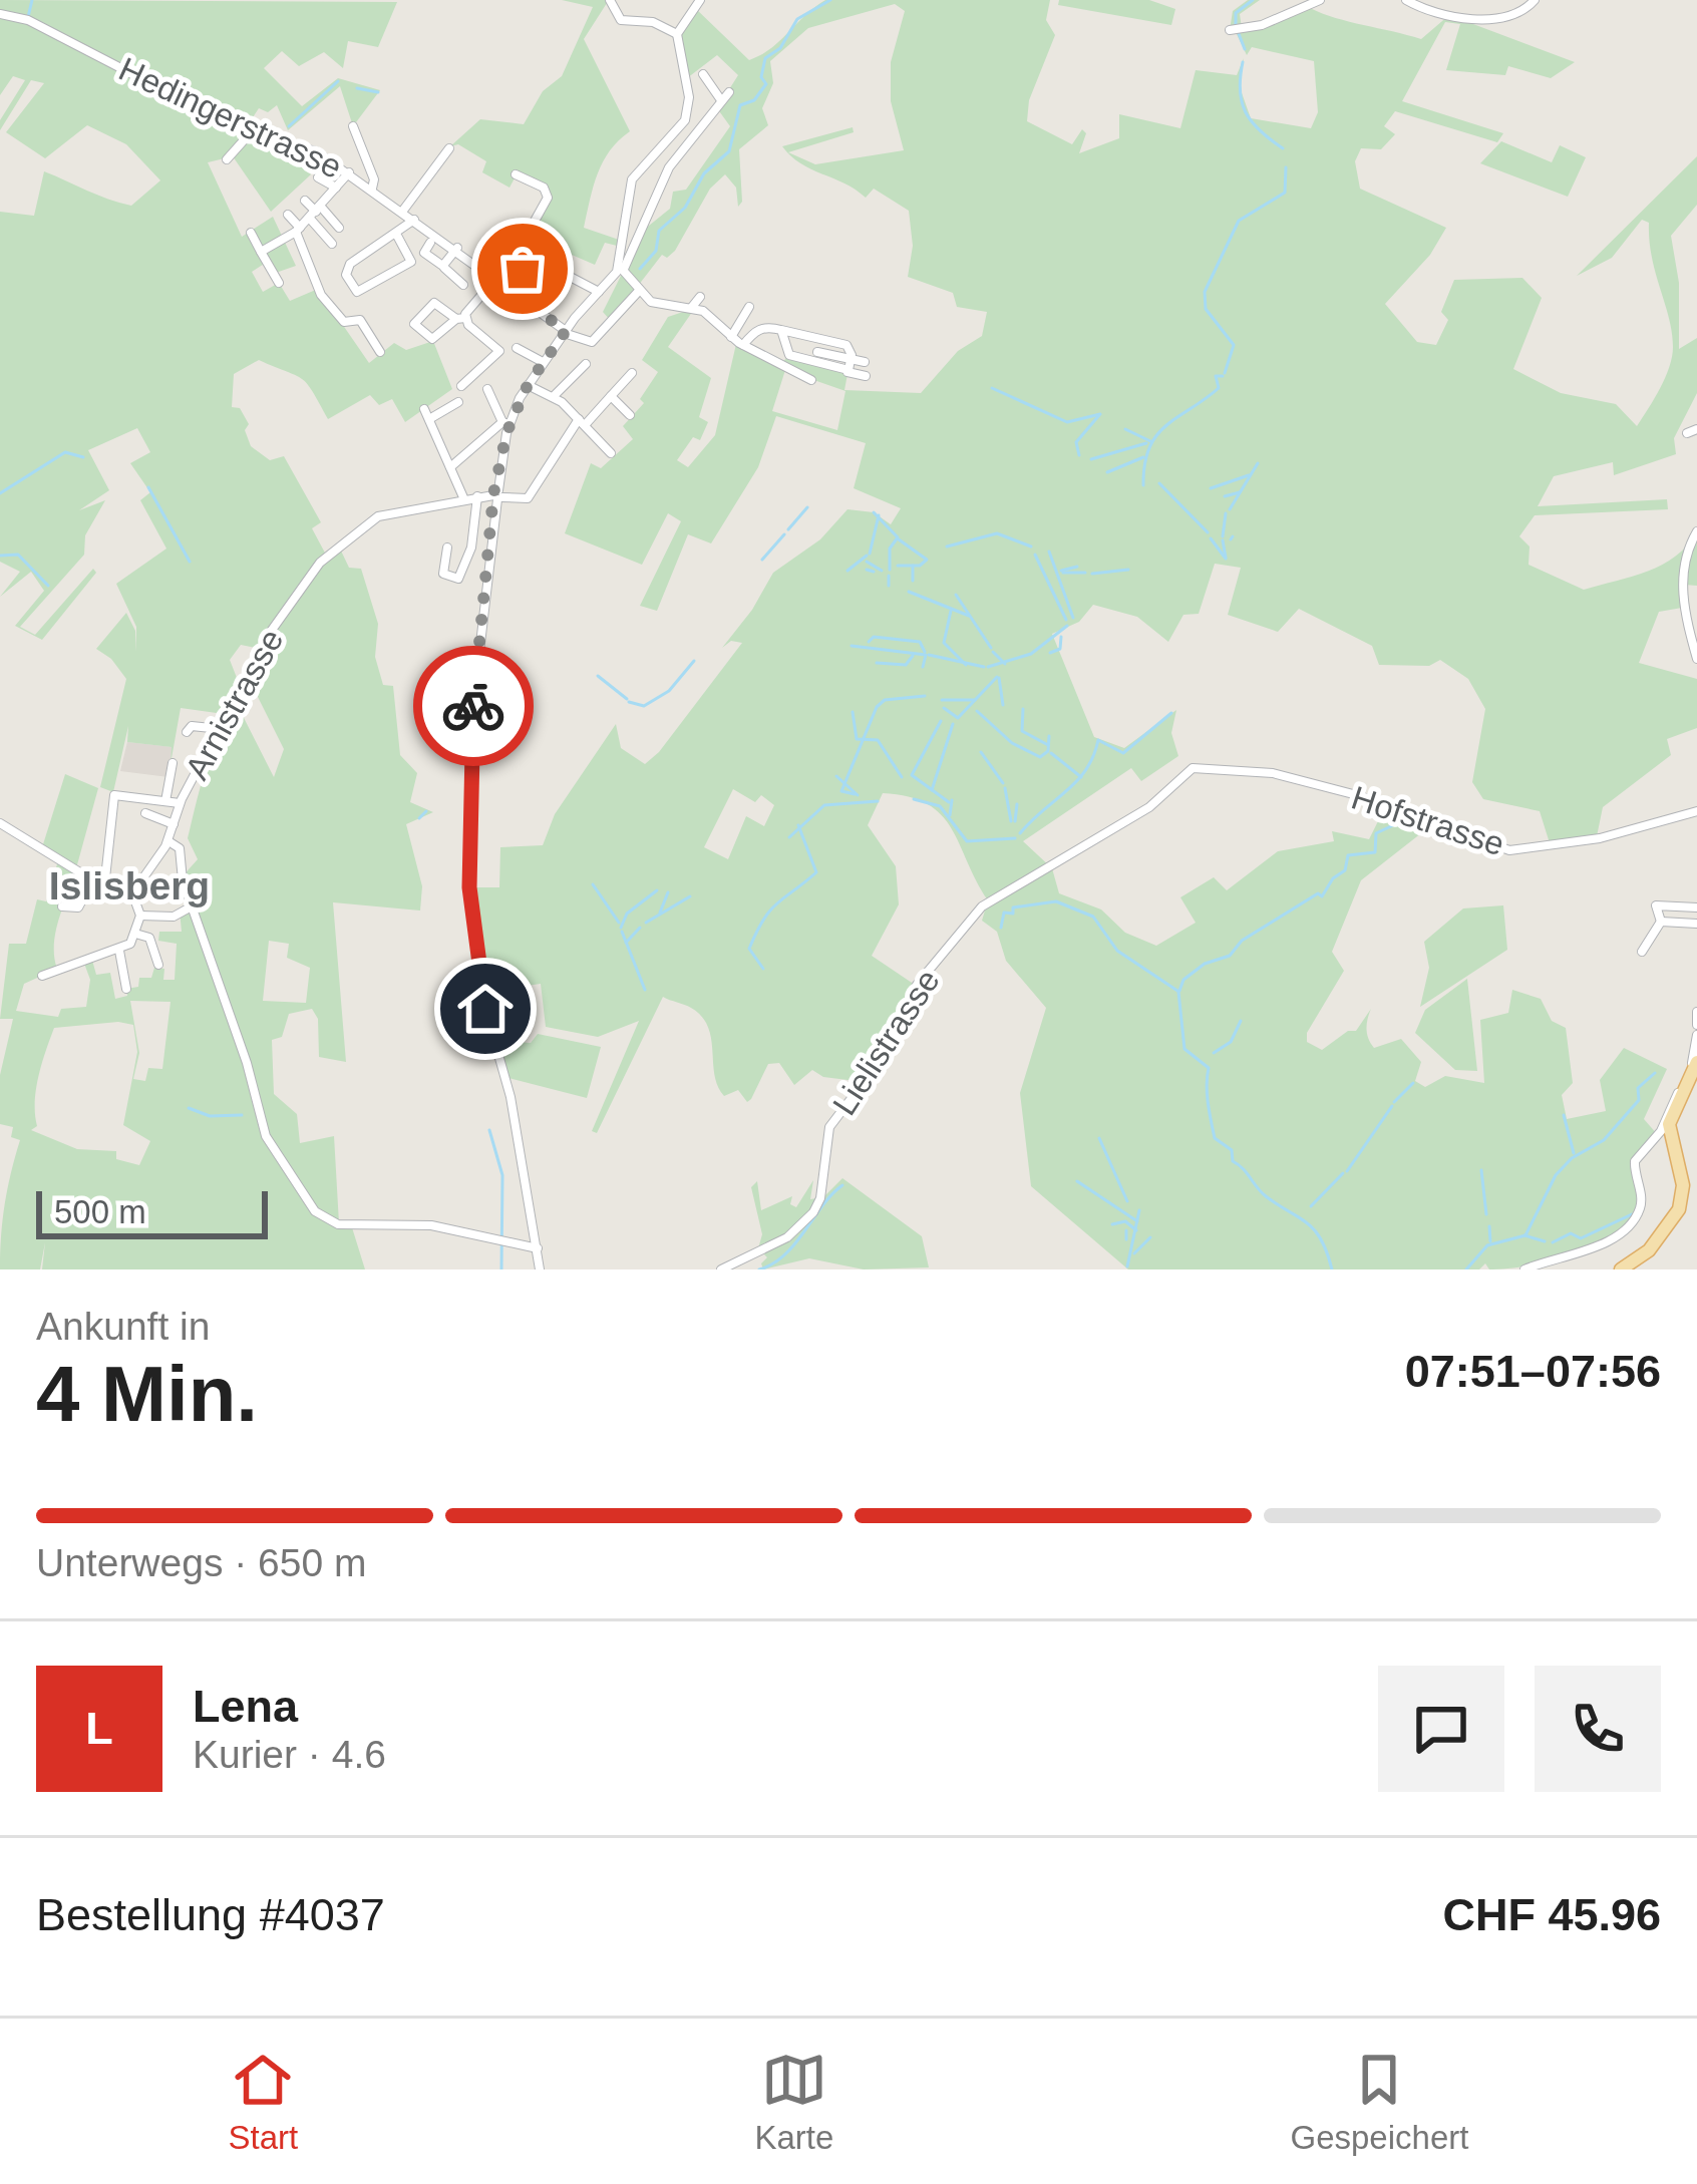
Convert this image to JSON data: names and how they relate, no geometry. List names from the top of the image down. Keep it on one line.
{"streets":{"street":["Hedingerstrasse","Arnistrasse","Hofstrasse","Lielistrasse"]},"crossings":[["Hofstrasse","Lielistrasse"]],"districts":["Islisberg"],"scale_bar":"500 m","page":{"scale":"500 m","heading":["4 Min.","Ankunft in","07:51–07:56"],"panel":["Lena","Kurier · 4.6","Bestellung #4037","CHF 45.96"],"bar":"Unterwegs · 650 m","round":"L","tabs":["Start","Karte","Gespeichert"]}}
